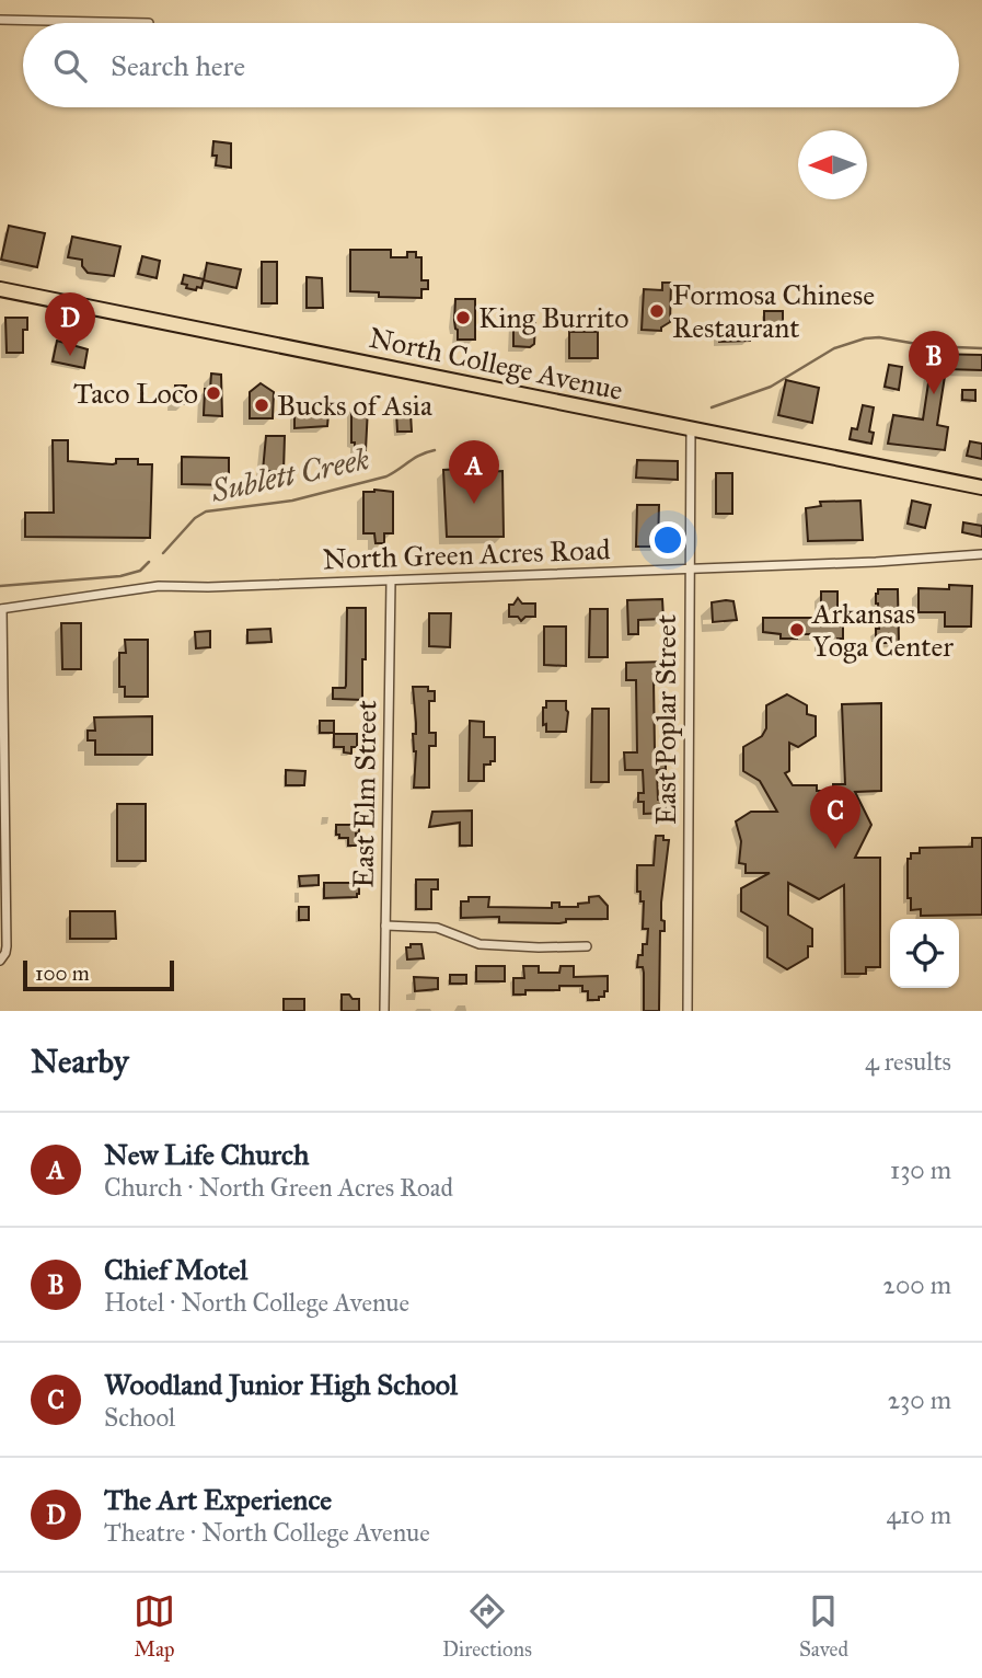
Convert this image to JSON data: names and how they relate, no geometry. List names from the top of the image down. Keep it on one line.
{"streets":{"main road":["North College Avenue"],"street":["North Green Acres Road","East Poplar Street","East Elm Street"]},"crossings":[["North College Avenue","East Poplar Street"],["North Green Acres Road","East Poplar Street"],["North Green Acres Road","East Elm Street"]],"water":["Sublett Creek"],"places":["Formosa Chinese Restaurant","King Burrito","Taco Loco","Bucks of Asia","Arkansas Yoga Center"],"scale_bar":"100 m","north":"left","page":{"search":"Search here","pins":["D","B","A","C"],"scale":"100 m","heading":["Nearby","4 results"],"list":[{"mark":"A","name":"New Life Church","note":"Church · North Green Acres Road","value":"130 m"},{"mark":"B","name":"Chief Motel","note":"Hotel · North College Avenue","value":"200 m"},{"mark":"C","name":"Woodland Junior High School","note":"School","value":"230 m"},{"mark":"D","name":"The Art Experience","note":"Theatre · North College Avenue","value":"410 m"}],"nav":["Map","Directions","Saved"]}}
